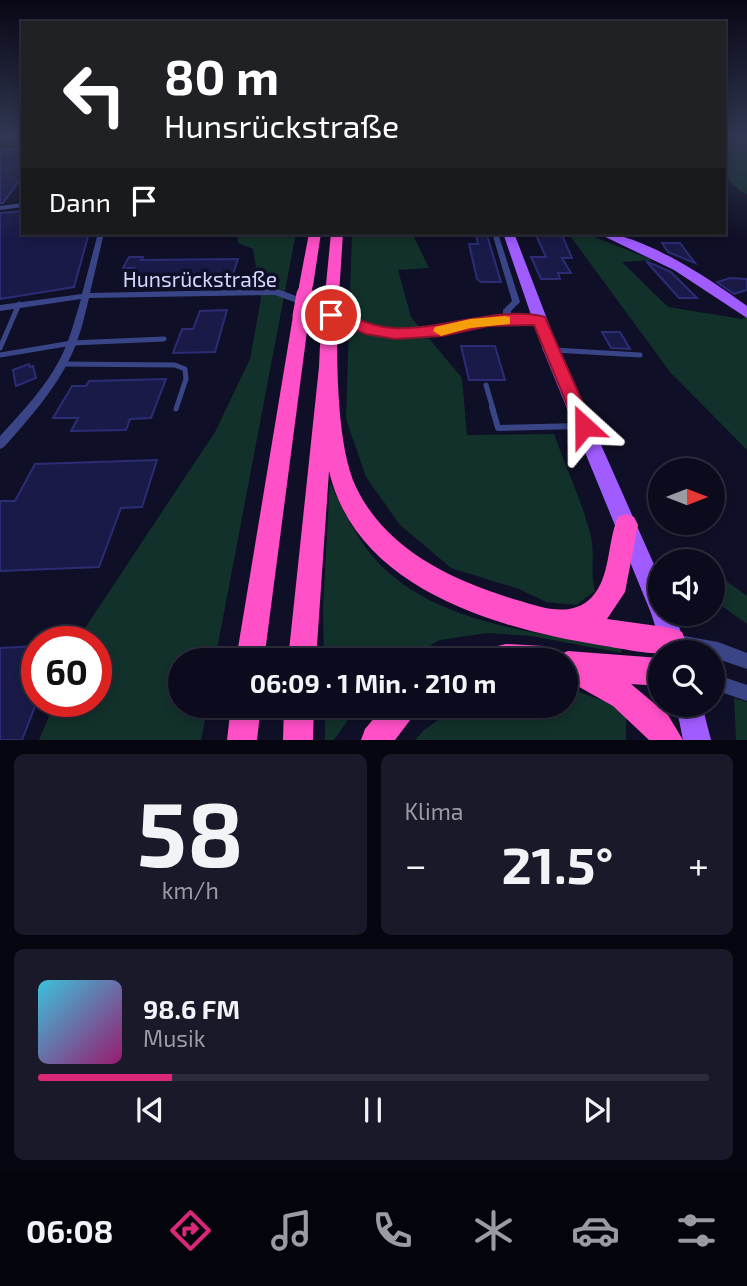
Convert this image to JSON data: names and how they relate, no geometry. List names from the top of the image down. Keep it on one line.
{"streets":{"street":["Hunsrückstraße"]},"north":"right","page":{"turn":["80 m","Hunsrückstraße"],"then":"Dann","limit":"60","trip":"06:09 · 1 Min. · 210 m","tile":[["58","km/h"],"Klima"],"heat":["−","21.5°","+"],"song":["98.6 FM","Musik"],"tabs":"06:08"}}
